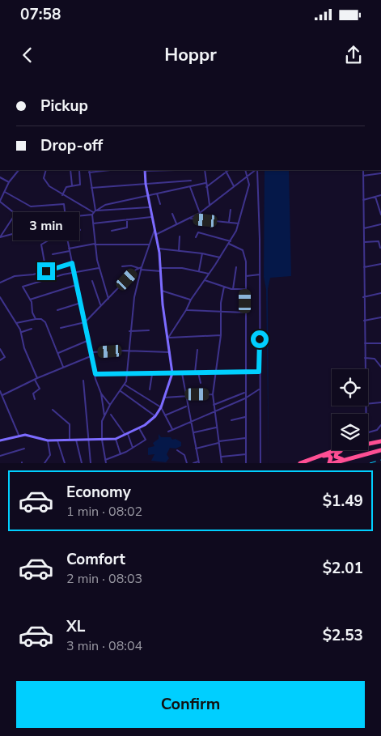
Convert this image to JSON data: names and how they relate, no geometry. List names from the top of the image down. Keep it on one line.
{"page":{"status":"07:58","header":"Hoppr","banner":["Pickup","Drop-off"],"bubble":"3 min","list":[{"name":"Economy","note":"1 min · 08:02","value":"$1.49"},{"name":"Comfort","note":"2 min · 08:03","value":"$2.01"},{"name":"XL","note":"3 min · 08:04","value":"$2.53"}],"buttons":"Confirm"}}
